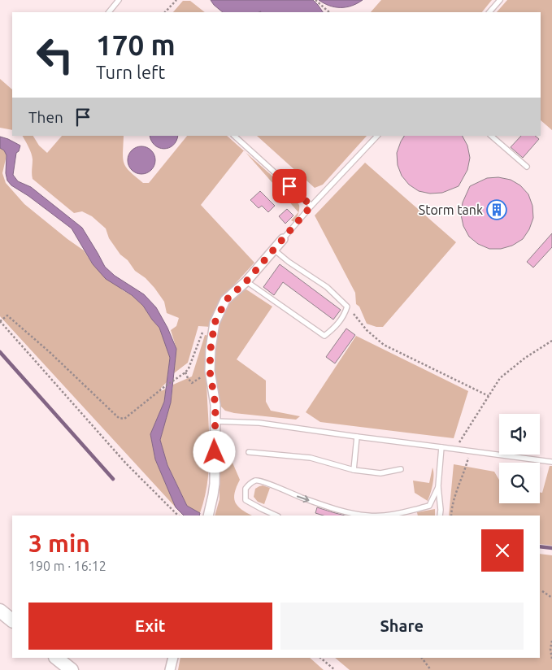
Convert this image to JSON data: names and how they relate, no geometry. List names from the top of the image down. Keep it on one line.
{"places":{"building":["Storm tank"]},"page":{"turn":["170 m","Turn left"],"then":"Then","heading":["3 min","190 m · 16:12"],"buttons":["Exit","Share"]}}
